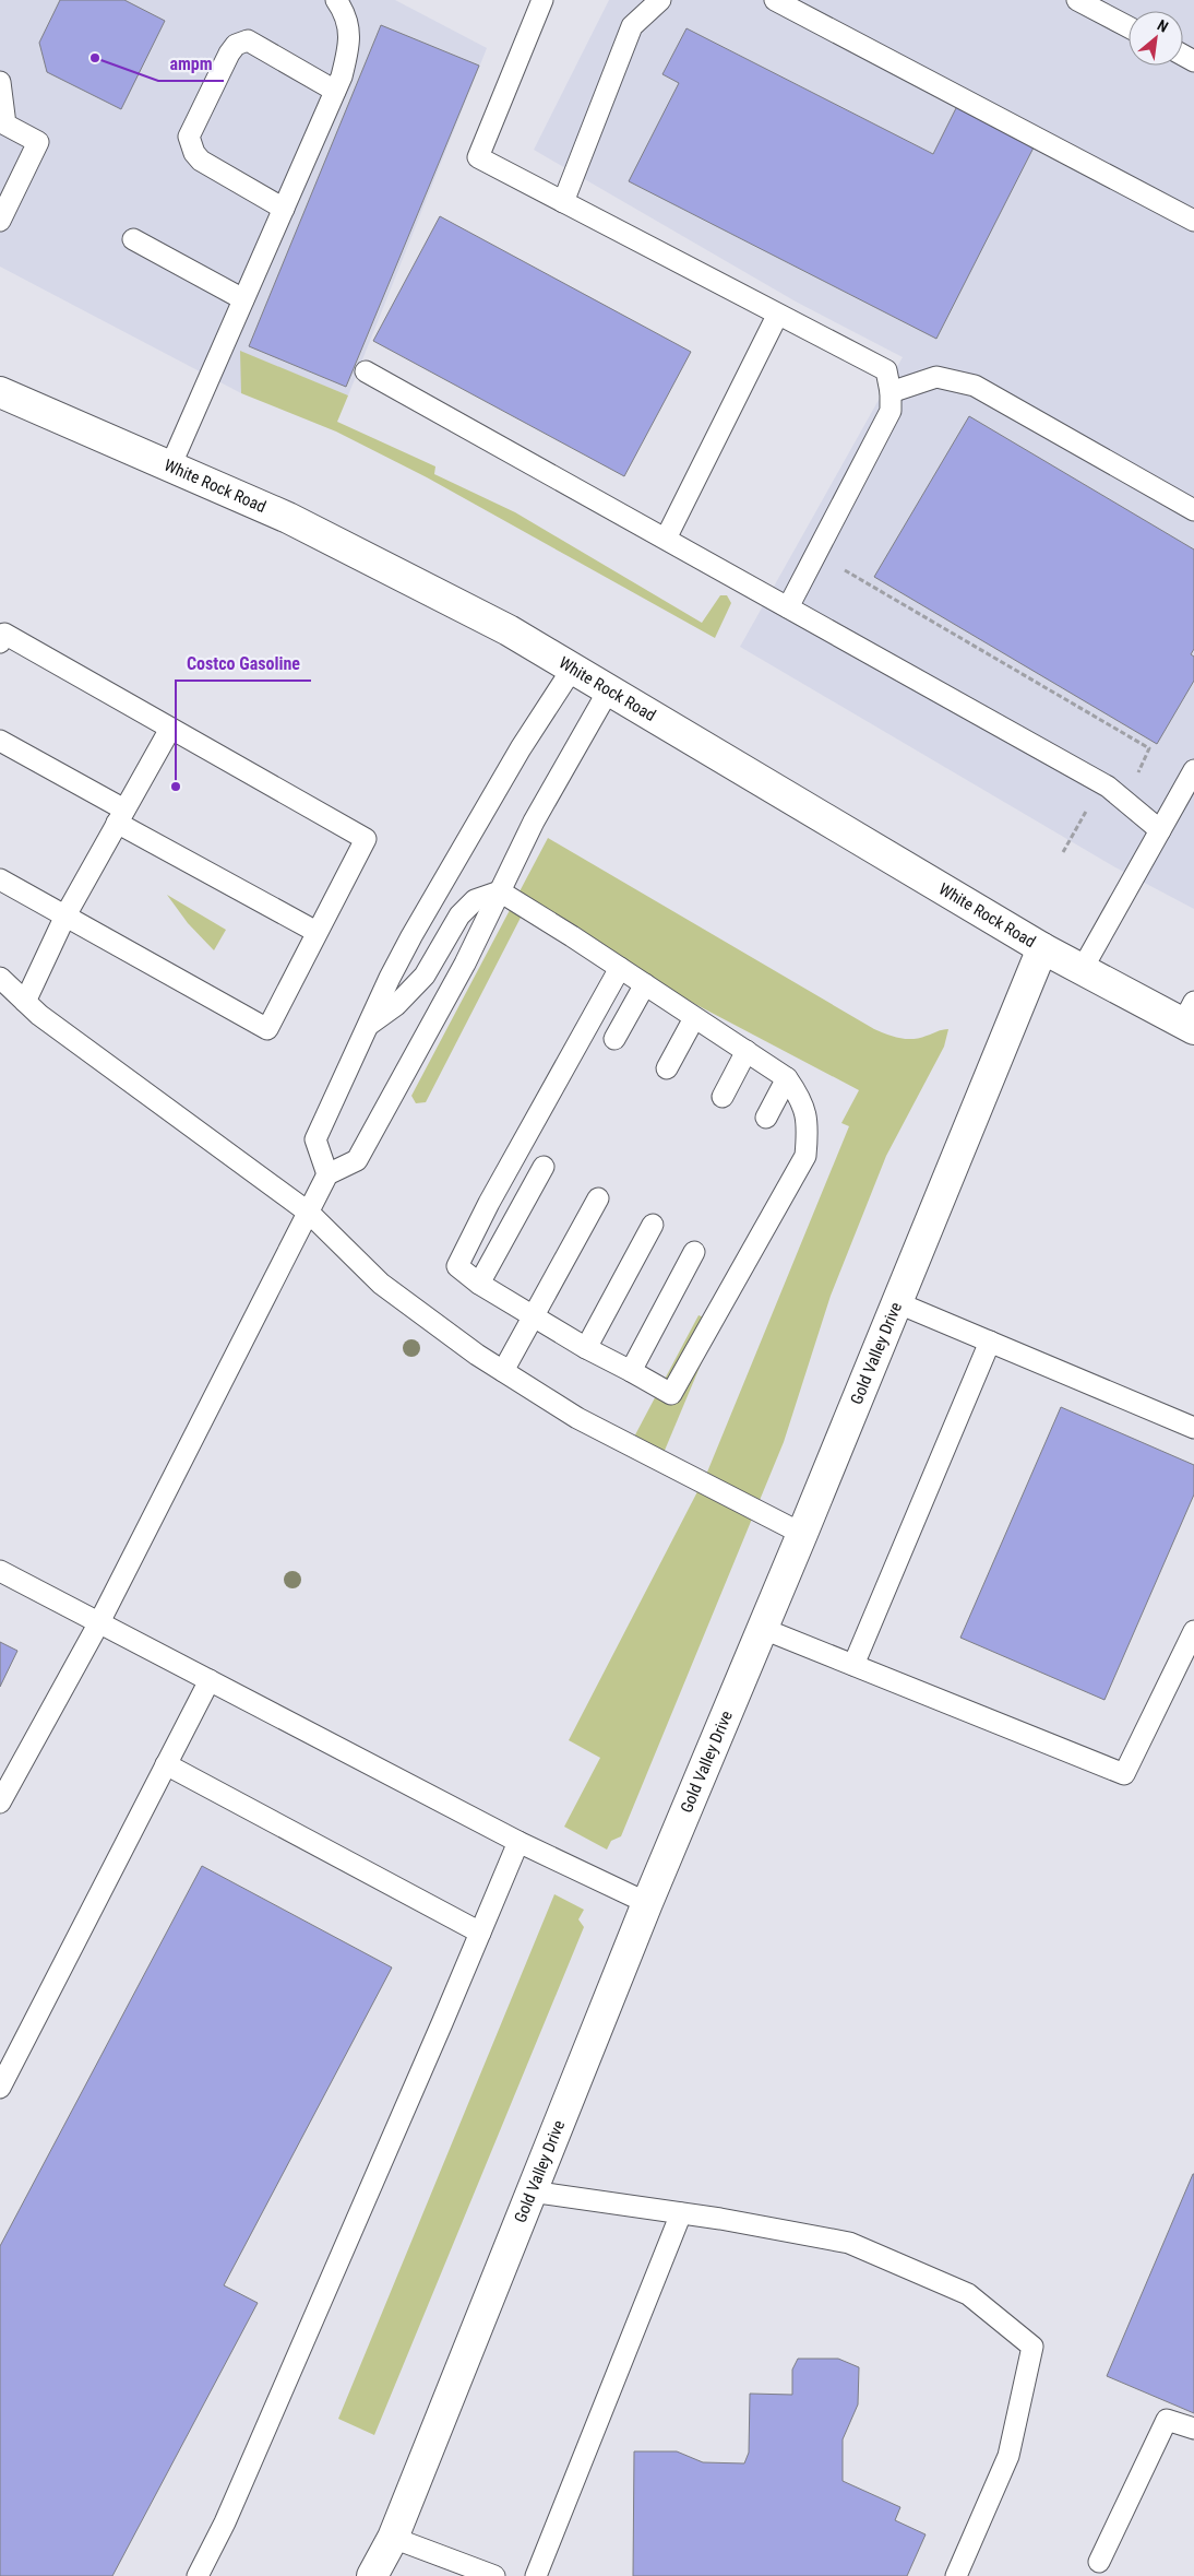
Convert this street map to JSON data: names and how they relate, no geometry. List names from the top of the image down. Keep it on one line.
{"streets":{"street":["White Rock Road","Gold Valley Drive"]},"crossings":[["White Rock Road","Gold Valley Drive"]],"places":["ampm","Costco Gasoline"],"north":"top right"}
